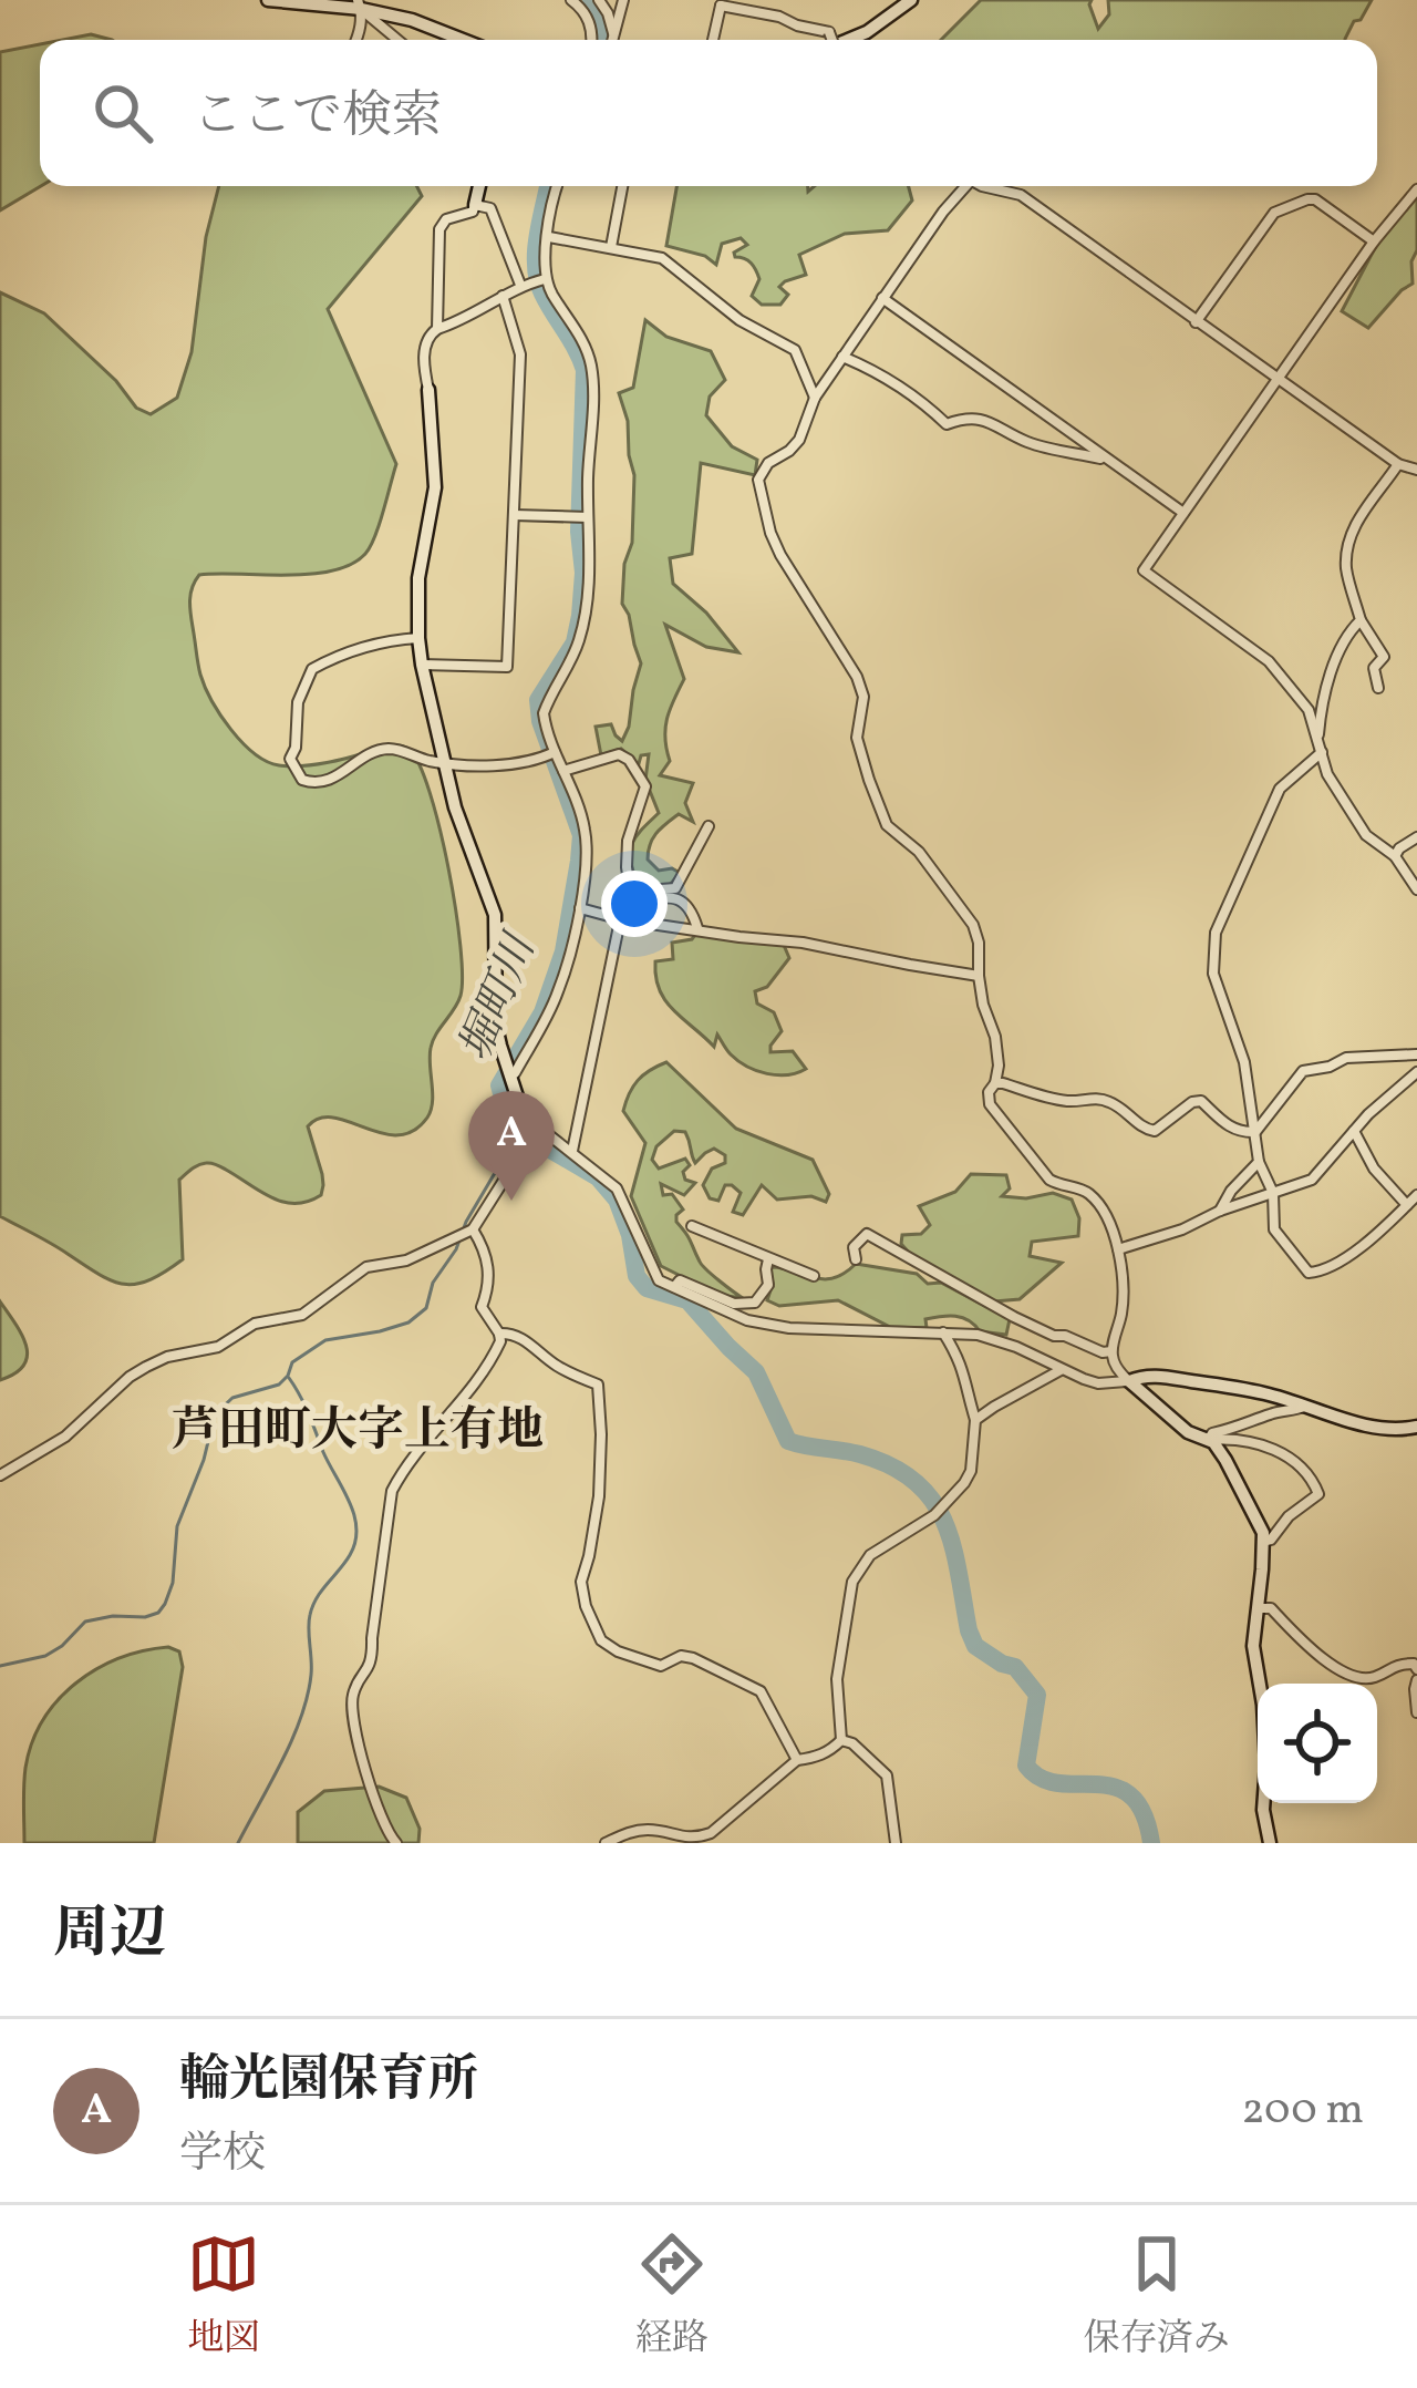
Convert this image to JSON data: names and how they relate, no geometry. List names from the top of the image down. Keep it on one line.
{"districts":["芦田町大字上有地"],"water":["堀町川"],"page":{"search":"ここで検索","pins":"A","heading":"周辺","list":[{"mark":"A","name":"輪光園保育所","note":"学校","value":"200 m"}],"nav":["地図","経路","保存済み"]}}
